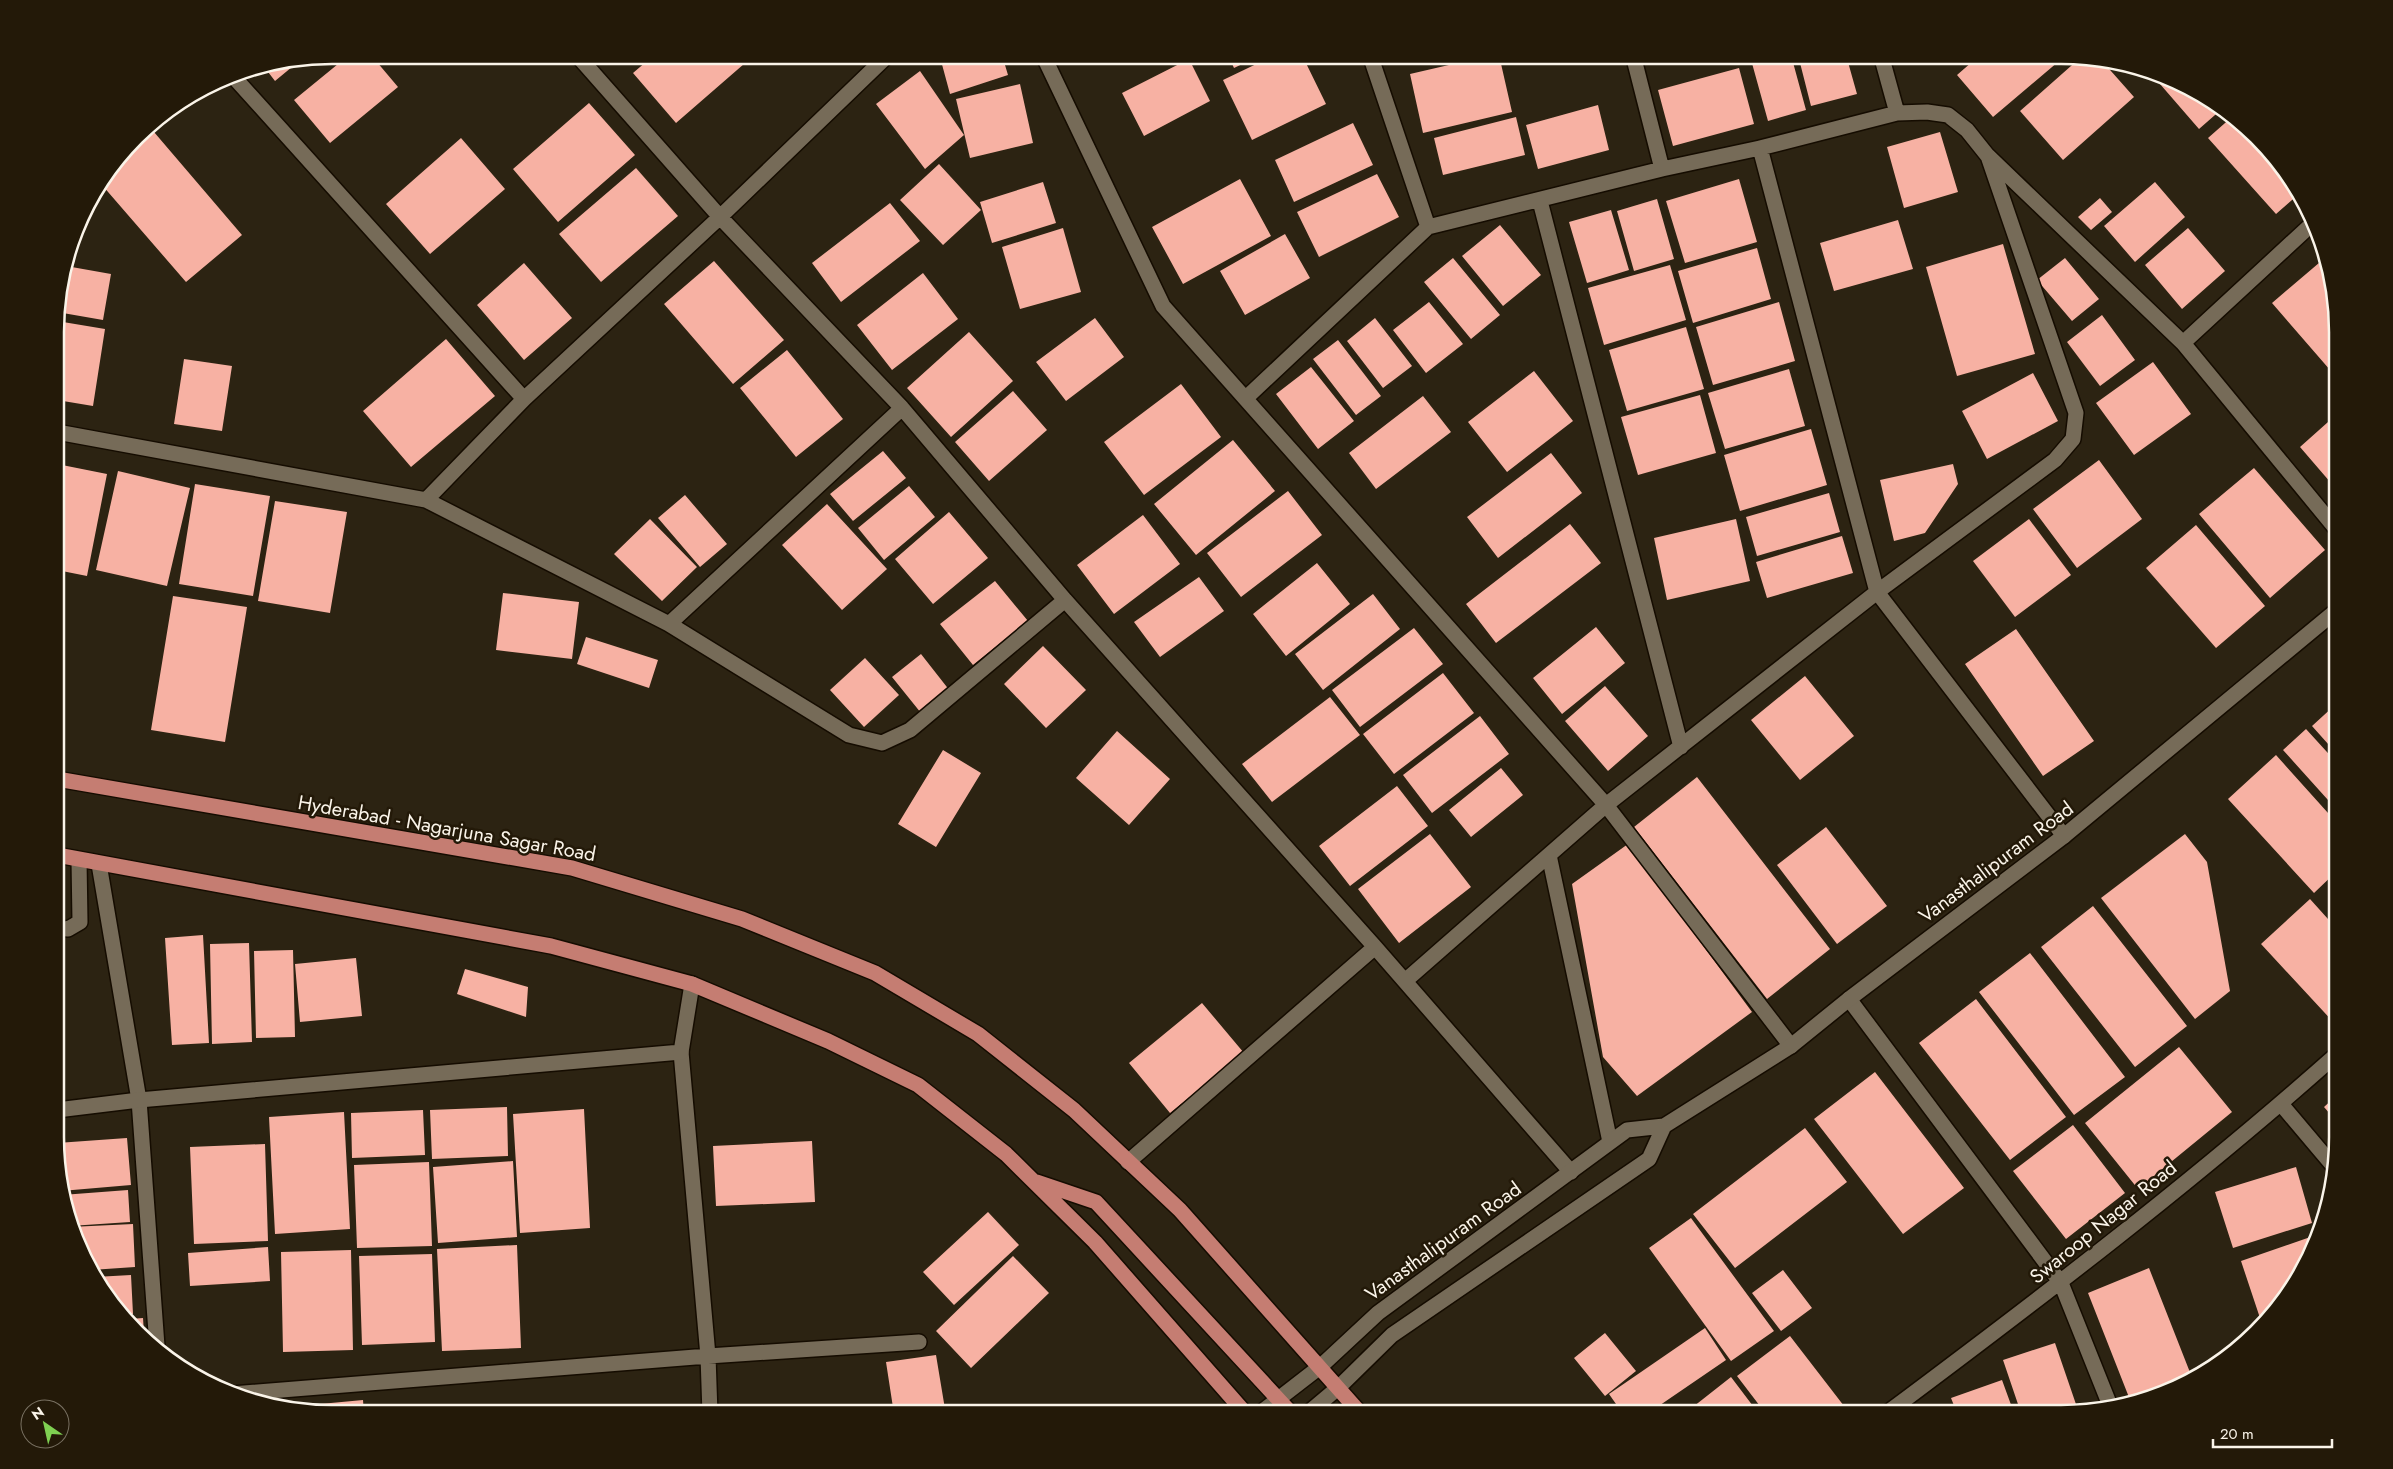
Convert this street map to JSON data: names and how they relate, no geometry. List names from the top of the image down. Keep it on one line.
{"streets":{"main road":["Hyderabad - Nagarjuna Sagar Road"],"street":["Vanasthalipuram Road","Swaroop Nagar Road"]},"crossings":[["Hyderabad - Nagarjuna Sagar Road","Vanasthalipuram Road"]],"scale_bar":"20 m","north":"top left"}
